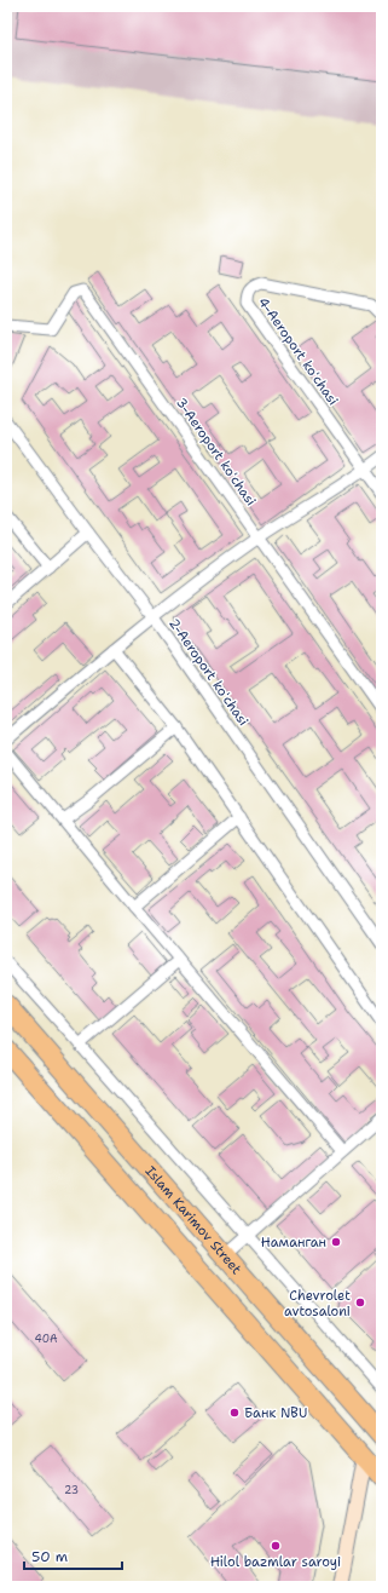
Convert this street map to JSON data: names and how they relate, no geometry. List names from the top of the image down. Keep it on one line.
{"streets":{"highway":["Islam Karimov Street"],"street":["4-Aeroport koʻchasi","3-Aeroport koʻchasi","2-Aeroport koʻchasi"]},"places":["Наманган","Chevrolet avtosaloni","Банк NBU","Hilol bazmlar saroyi"],"house_numbers":["40A","23"],"scale_bar":"50 m"}
